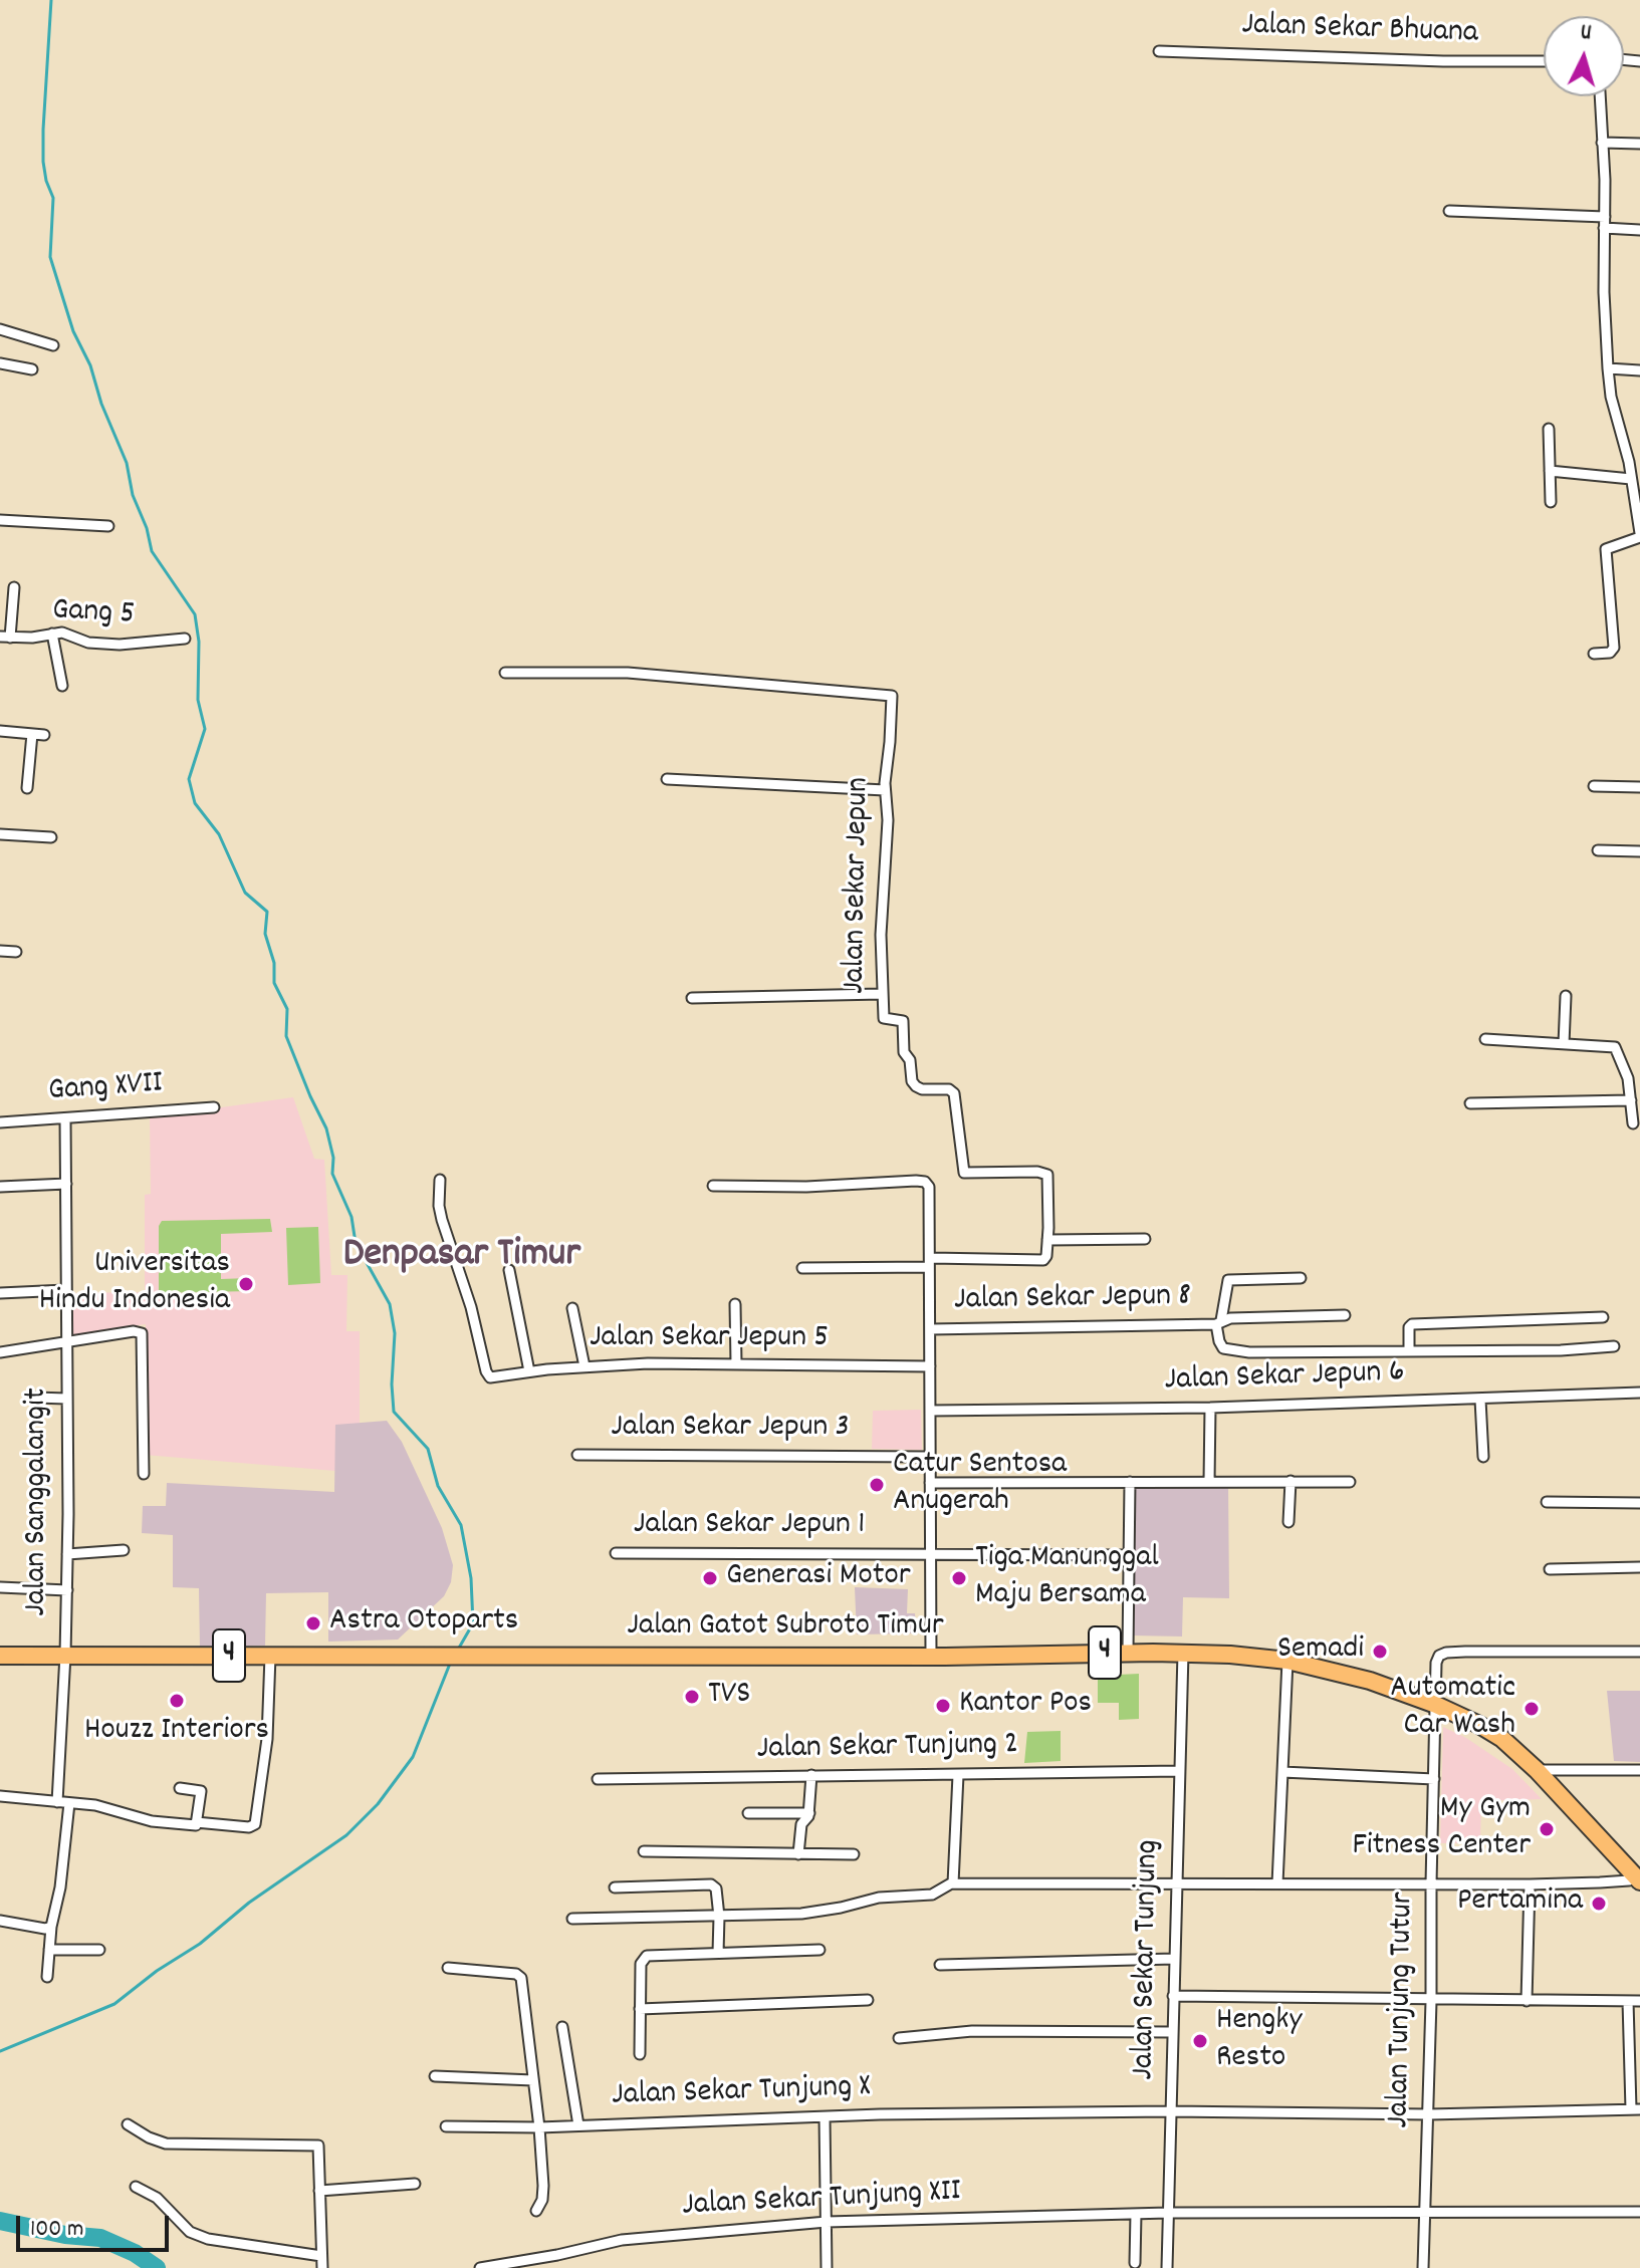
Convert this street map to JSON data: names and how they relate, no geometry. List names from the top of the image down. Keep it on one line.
{"streets":{"highway":["Jalan Gatot Subroto Timur","4"],"street":["Jalan Sekar Bhuana","Gang 5","Jalan Sekar Jepun","Gang XVII","Jalan Sekar Jepun 8","Jalan Sekar Jepun 5","Jalan Sekar Jepun 6","Jalan Sekar Jepun 3","Jalan Sanggalangit","Jalan Sekar Jepun 1","Jalan Sekar Tunjung 2","Jalan Sekar Tunjung","Jalan Tunjung Tutur","Jalan Sekar Tunjung X","Jalan Sekar Tunjung XII"]},"crossings":[["Jalan Sanggalangit","Jalan Gatot Subroto Timur"],["Jalan Gatot Subroto Timur","Jalan Sekar Tunjung"],["Jalan Gatot Subroto Timur","Jalan Tunjung Tutur"],["Jalan Sekar Tunjung 2","Jalan Sekar Tunjung"],["Jalan Sekar Tunjung","Jalan Sekar Tunjung X"],["Jalan Sekar Tunjung","Jalan Sekar Tunjung XII"],["Jalan Tunjung Tutur","Jalan Sekar Tunjung X"],["Jalan Tunjung Tutur","Jalan Sekar Tunjung XII"]],"districts":["Denpasar Timur"],"places":["Universitas Hindu Indonesia","Catur Sentosa Anugerah","Generasi Motor","Tiga Manunggal Maju Bersama","Astra Otoparts","Semadi","TVS","Houzz Interiors","Kantor Pos","Automatic Car Wash","My Gym Fitness Center","Pertamina","Hengky Resto"],"scale_bar":"100 m","north":"top"}
